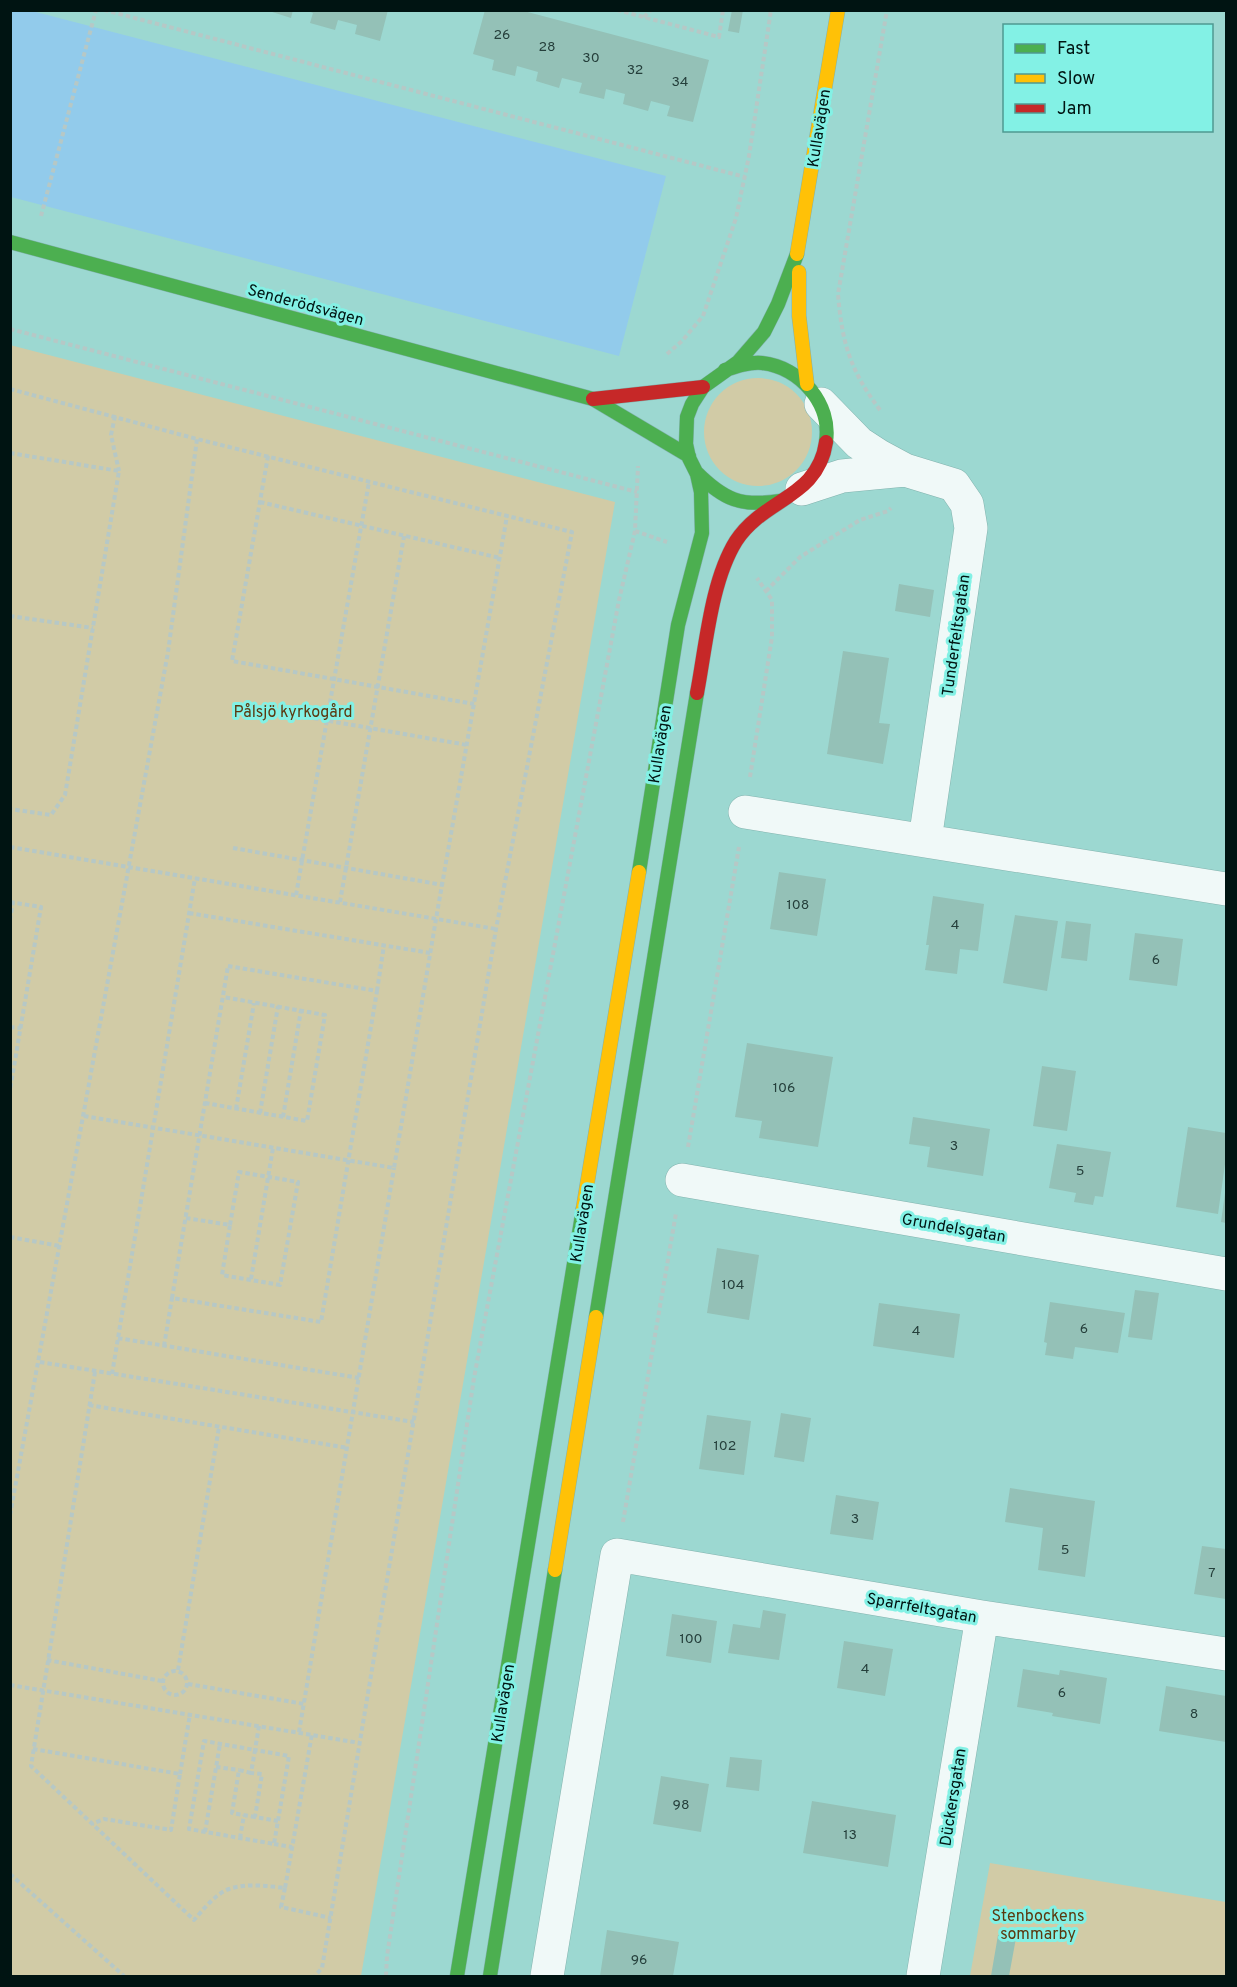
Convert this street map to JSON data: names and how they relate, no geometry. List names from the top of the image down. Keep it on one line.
{"streets":{"street":["Kullavägen","Senderödsvägen","Tunderfeltsgatan","Grundelsgatan","Sparrfeltsgatan","Dückersgatan"]},"crossings":[["Kullavägen","Senderödsvägen"],["Sparrfeltsgatan","Dückersgatan"]],"parks":["Pålsjö kyrkogård","Stenbockens sommarby"],"house_numbers":["26","28","30","32","34","108","4","6","106","3","5","104","6","4","102","3","5","7","100","4","6","8","98","13","96"],"legend":["Fast","Slow","Jam"]}
